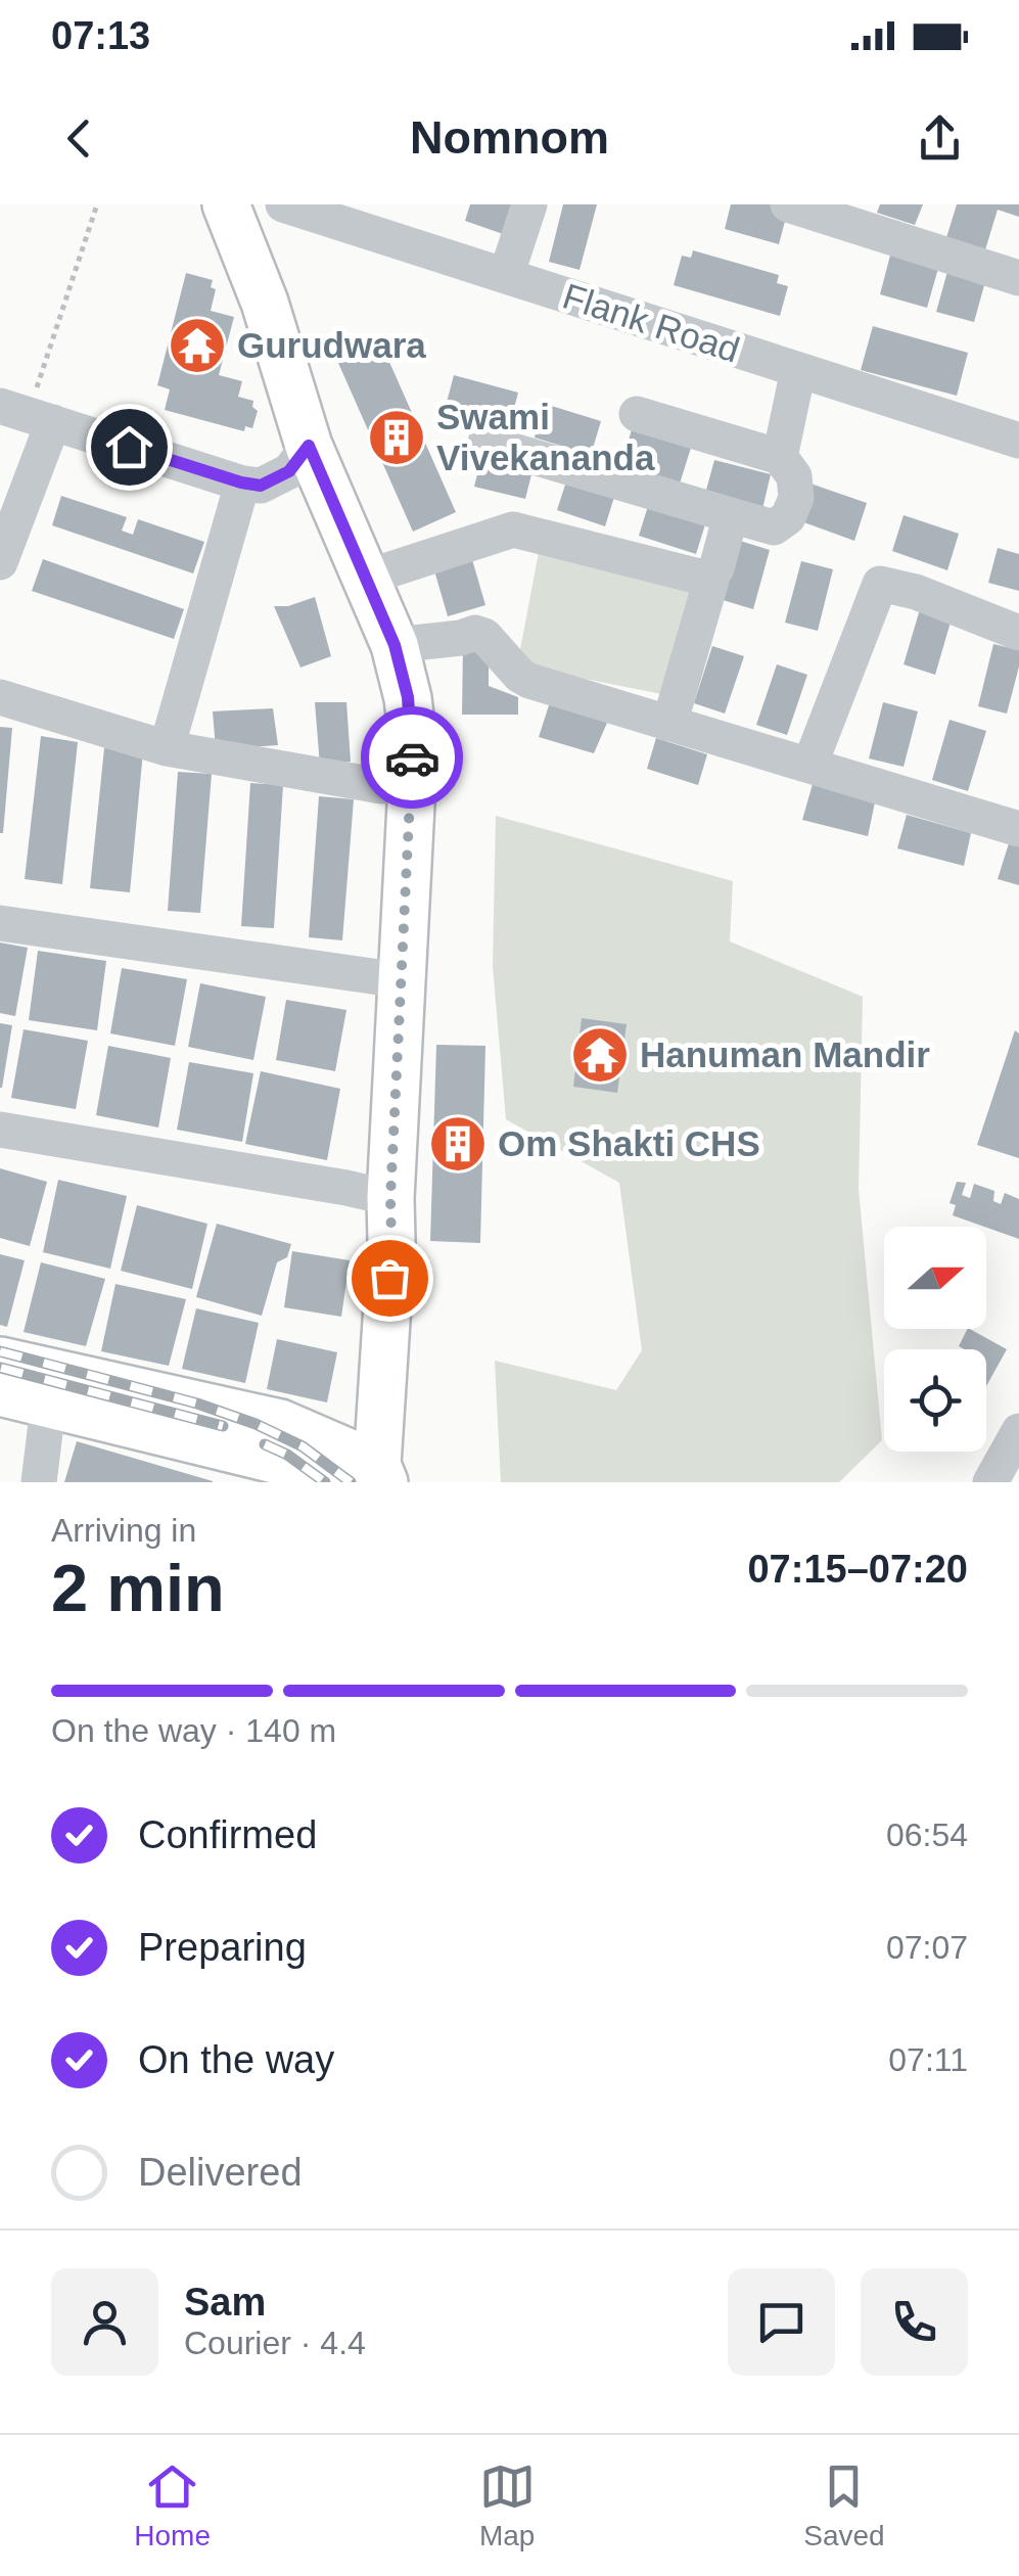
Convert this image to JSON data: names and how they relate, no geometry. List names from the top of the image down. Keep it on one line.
{"streets":{"street":["Flank Road"]},"places":{"temple":["Gurudwara","Hanuman Mandir"],"building":["Swami Vivekananda","Om Shakti CHS"]},"north":"right","page":{"status":"07:13","header":"Nomnom","heading":["2 min","Arriving in","07:15–07:20"],"panel":["Sam","Courier · 4.4"],"bar":"On the way · 140 m","list":[["Confirmed","06:54"],["Preparing","07:07"],["On the way","07:11"],"Delivered"],"tabs":["Home","Map","Saved"]}}
